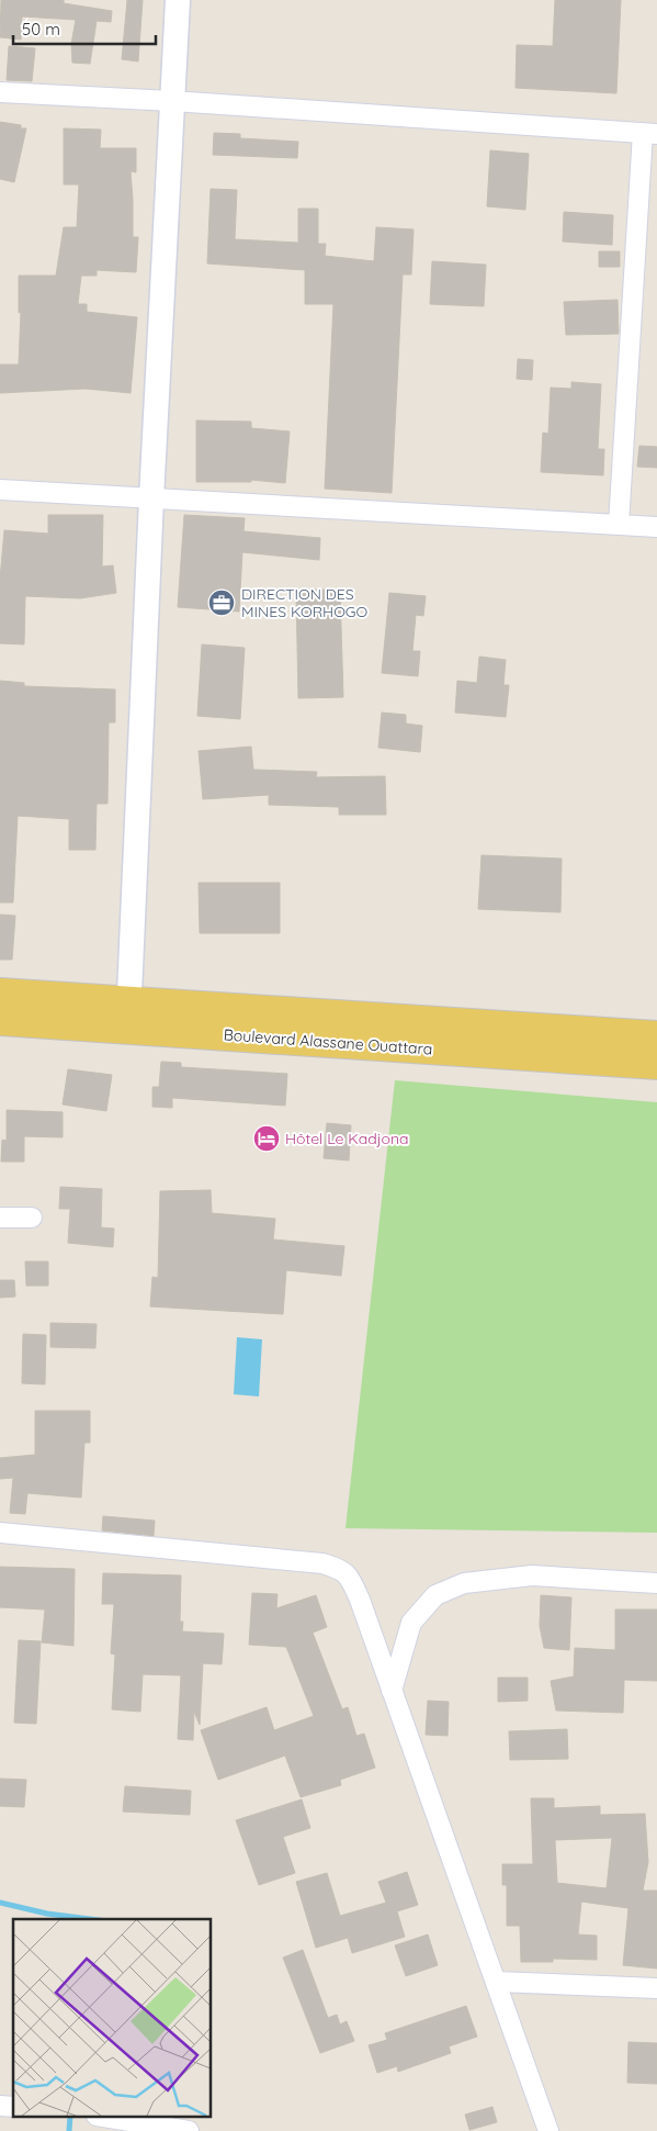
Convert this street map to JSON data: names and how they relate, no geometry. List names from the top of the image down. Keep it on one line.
{"streets":{"main road":["Boulevard Alassane Ouattara"]},"places":{"office":["DIRECTION DES MINES KORHOGO"],"hotel":["Hôtel Le Kadjona"]},"scale_bar":"50 m"}
